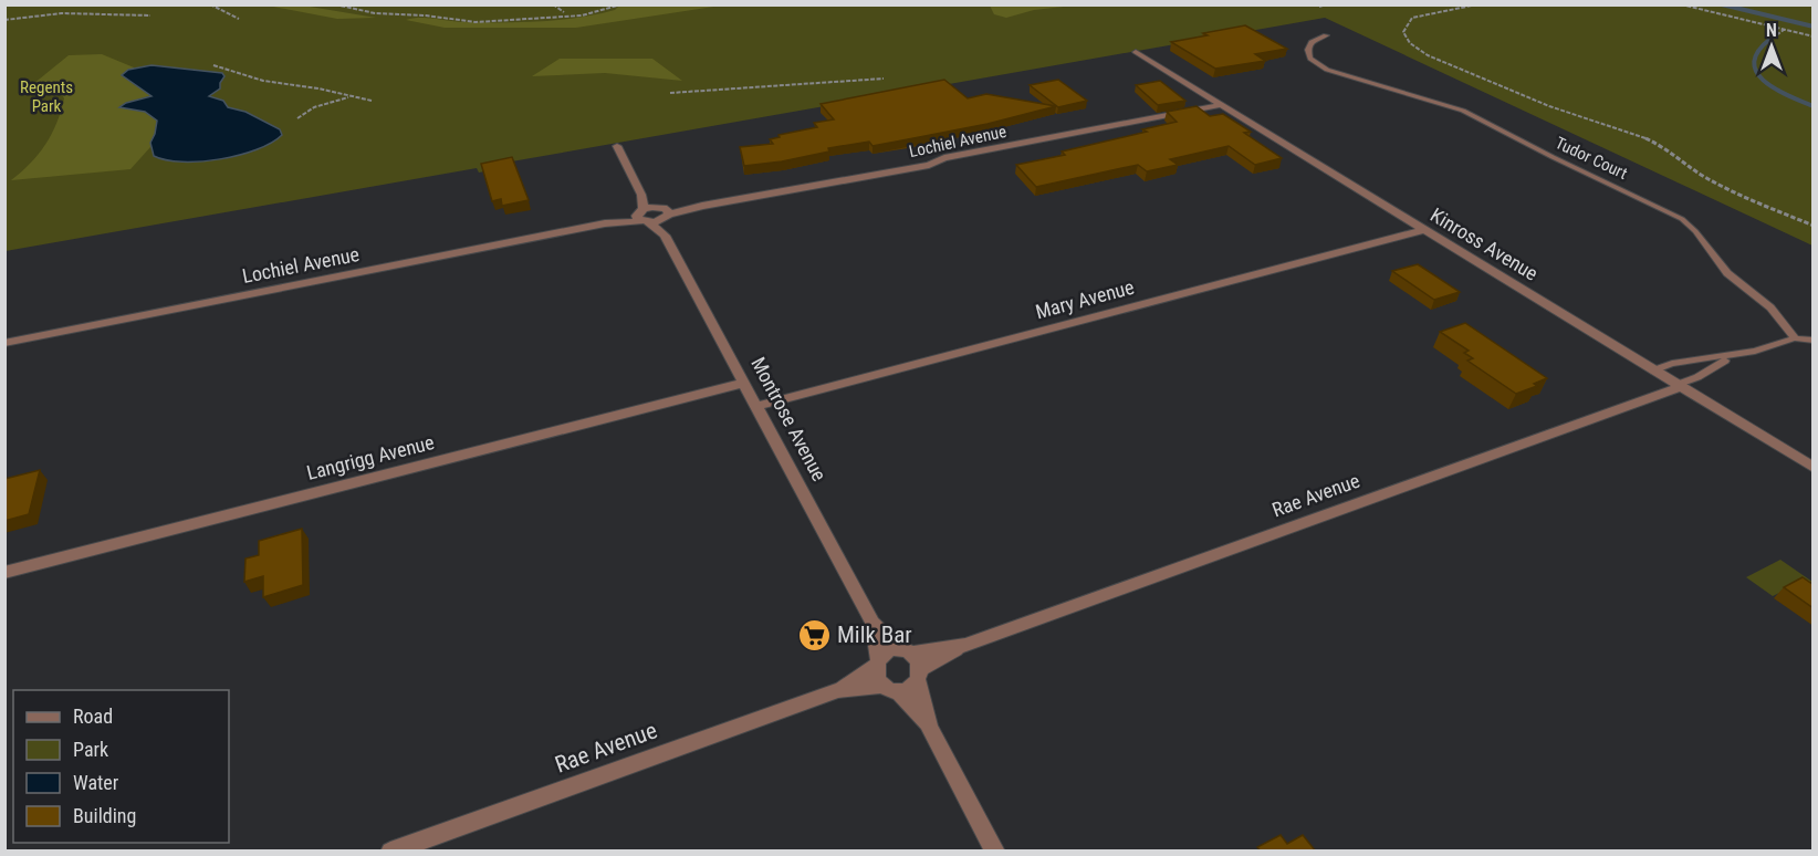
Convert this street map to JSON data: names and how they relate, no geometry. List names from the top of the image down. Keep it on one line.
{"streets":{"street":["Lochiel Avenue","Kinross Avenue","Mary Avenue","Montrose Avenue","Langrigg Avenue","Rae Avenue"],"lane":["Tudor Court"]},"crossings":[["Lochiel Avenue","Kinross Avenue"],["Lochiel Avenue","Montrose Avenue"],["Kinross Avenue","Mary Avenue"],["Kinross Avenue","Rae Avenue"],["Mary Avenue","Montrose Avenue"],["Montrose Avenue","Langrigg Avenue"],["Montrose Avenue","Rae Avenue"]],"parks":["Regents Park"],"places":{"supermarket":["Milk Bar"]},"legend":["Road","Park","Water","Building"],"north":"top"}
